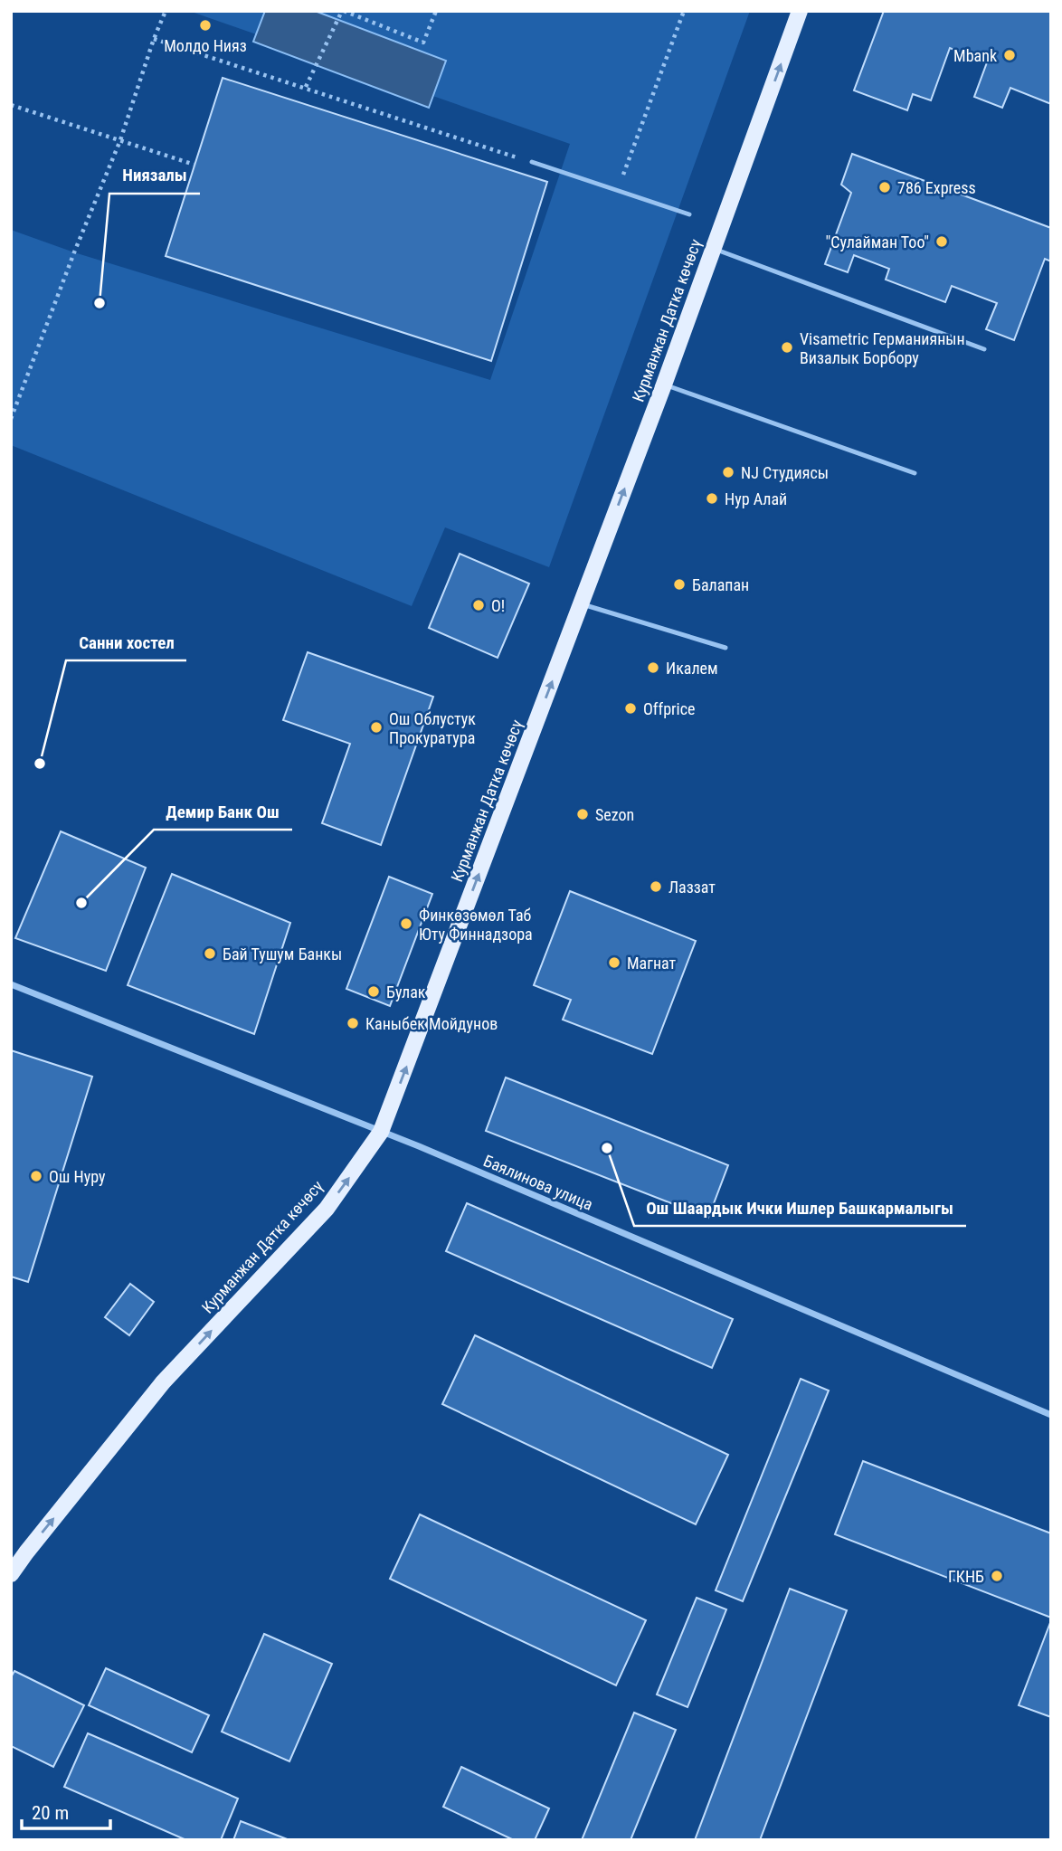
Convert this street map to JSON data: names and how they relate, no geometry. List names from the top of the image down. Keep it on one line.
{"streets":{"main road":["Курманжан Датка көчөсү"],"street":["Баялинова улица"]},"crossings":[["Курманжан Датка көчөсү","Баялинова улица"]],"one_way":["Курманжан Датка көчөсү"],"places":["Молдо Нияз","Mbank","786 Express","\"Сулайман Тоо\"","Ниязалы","Visametric Германиянын Визалык Борбору","NJ Студиясы","Нур Алай","Балапан","О!","Икалем","Offprice","Ош Облустук Прокуратура","Санни хостел","Sezon","Лаззат","Демир Банк Ош","Финкөзөмөл Таб Юту Финнадзора","Бай Тушум Банкы","Магнат","Булак","Каныбек Мойдунов","Ош Шаардык Ички Ишлер Башкармалыгы","Ош Нуру","ГКНБ"],"scale_bar":"20 m"}
